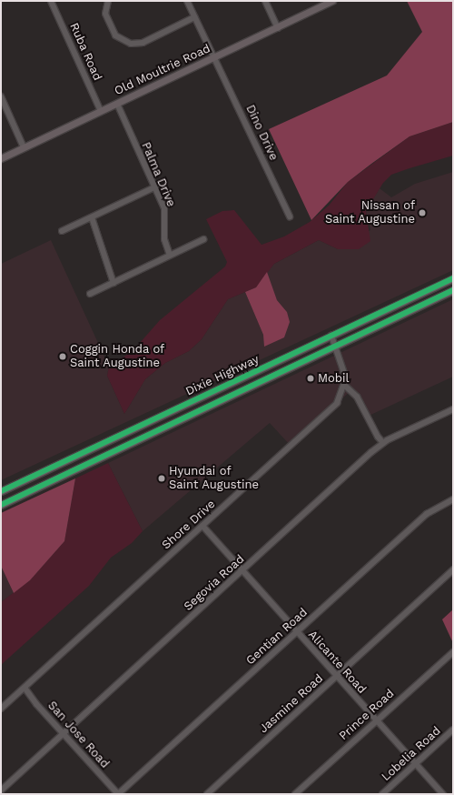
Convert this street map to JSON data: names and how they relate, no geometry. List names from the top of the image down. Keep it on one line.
{"streets":{"main road":["Old Moultrie Road","Dixie Highway"],"street":["Ruba Road","Dino Drive","Palma Drive","Shore Drive","Segovia Road","Gentian Road","Alicante Road","Jasmine Road","Prince Road","San Jose Road","Lobelia Road"]},"crossings":[["Ruba Road","Old Moultrie Road"],["Old Moultrie Road","Dino Drive"],["Old Moultrie Road","Palma Drive"],["Shore Drive","Alicante Road"],["Shore Drive","San Jose Road"],["Segovia Road","Alicante Road"],["Segovia Road","San Jose Road"],["Gentian Road","Alicante Road"],["Gentian Road","San Jose Road"],["Alicante Road","Jasmine Road"],["Alicante Road","Prince Road"],["Alicante Road","Lobelia Road"]],"places":["Nissan of Saint Augustine","Coggin Honda of Saint Augustine","Mobil","Hyundai of Saint Augustine"]}
